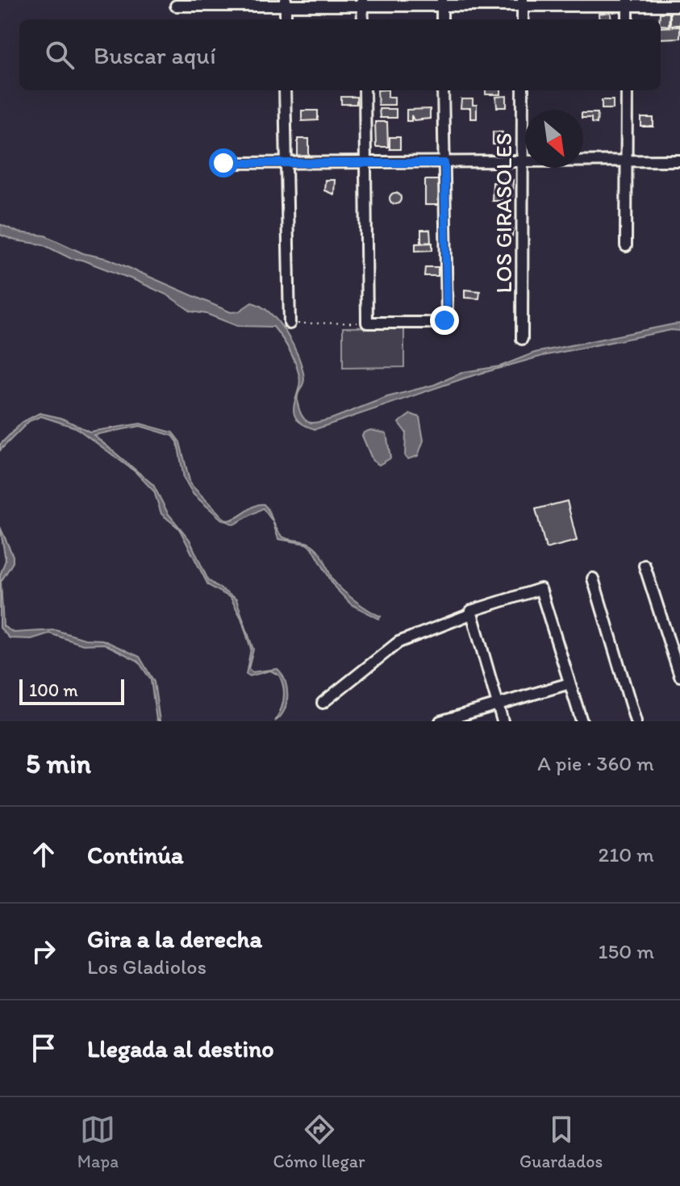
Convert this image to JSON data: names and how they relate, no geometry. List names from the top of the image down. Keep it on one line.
{"streets":{"street":["LOS GIRASOLES"]},"scale_bar":"100 m","north":"bottom right","page":{"search":"Buscar aquí","scale":"100 m","heading":["5 min","A pie · 360 m"],"list":[["Continúa","210 m"],["Gira a la derecha","Los Gladiolos","150 m"],"Llegada al destino"],"nav":["Mapa","Cómo llegar","Guardados"]}}
